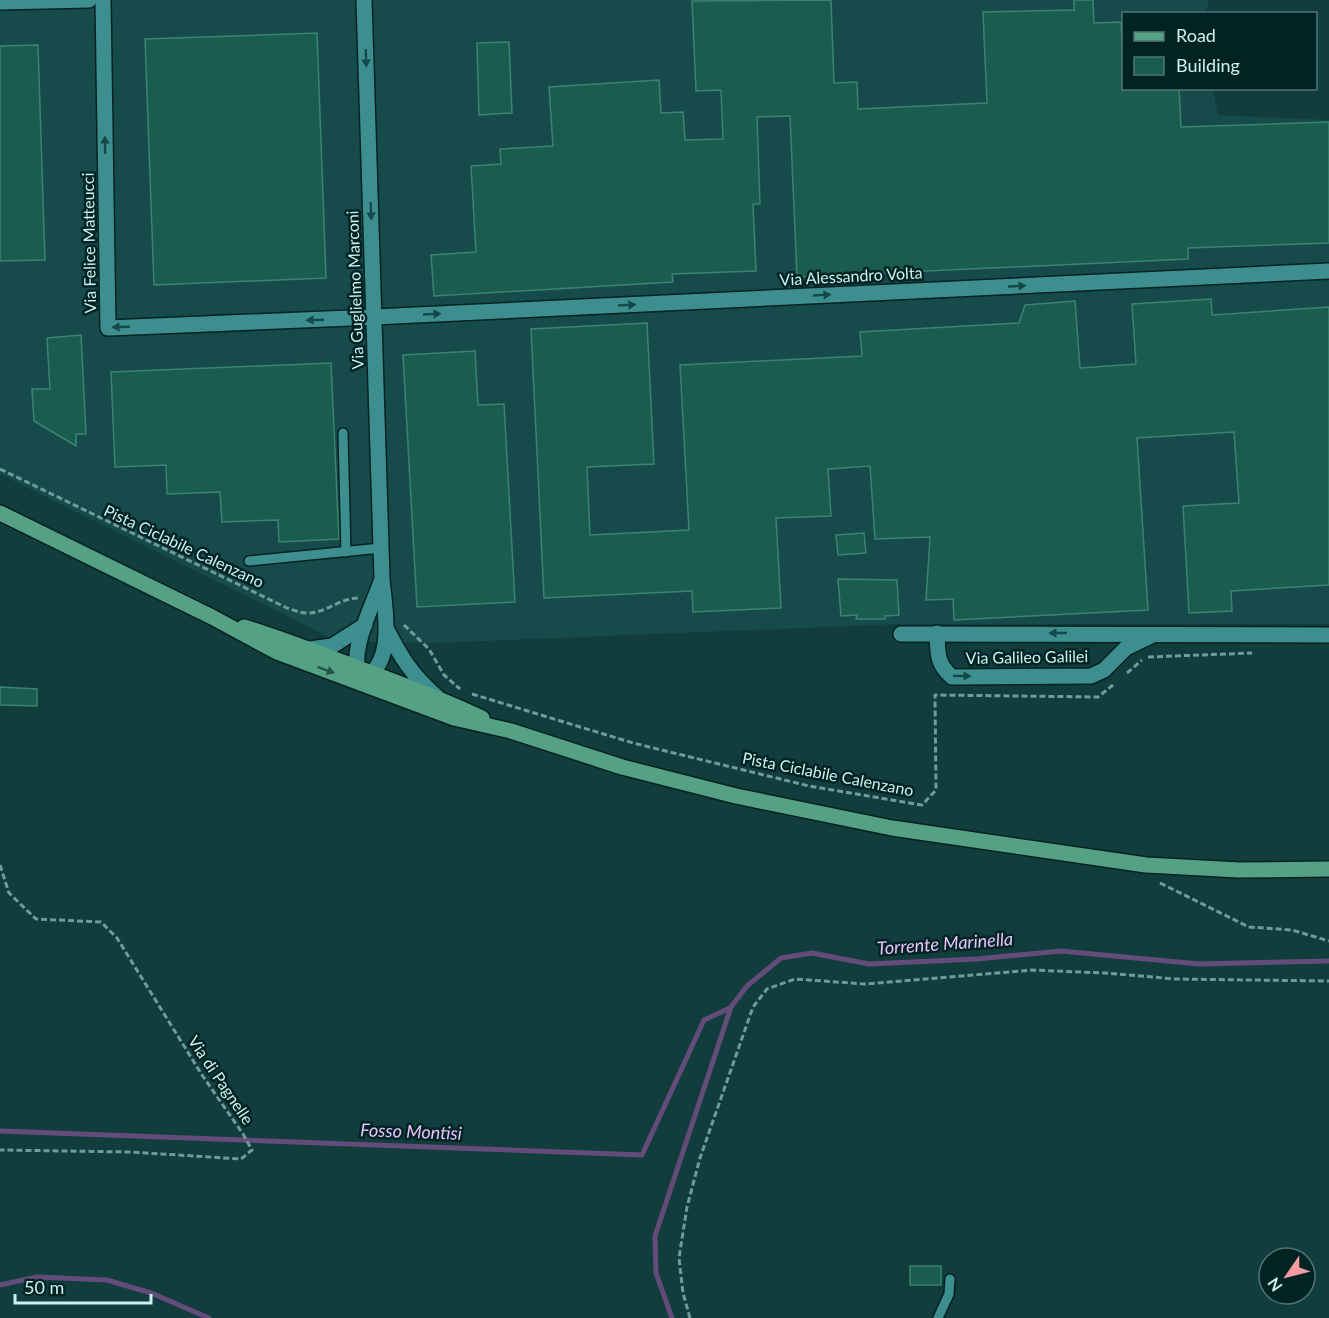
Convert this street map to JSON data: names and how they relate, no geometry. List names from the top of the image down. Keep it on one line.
{"streets":{"street":["Via Felice Matteucci","Via Alessandro Volta","Via Guglielmo Marconi","Via Galileo Galilei"],"path":["Pista Ciclabile Calenzano","Via di Pagnelle"]},"crossings":[["Via Felice Matteucci","Via Alessandro Volta"],["Via Felice Matteucci","Via Guglielmo Marconi"],["Via Alessandro Volta","Via Guglielmo Marconi"]],"one_way":["Via Alessandro Volta","Via Guglielmo Marconi"],"water":["Torrente Marinella","Fosso Montisi"],"legend":["Road","Building"],"scale_bar":"50 m","north":"bottom left"}
